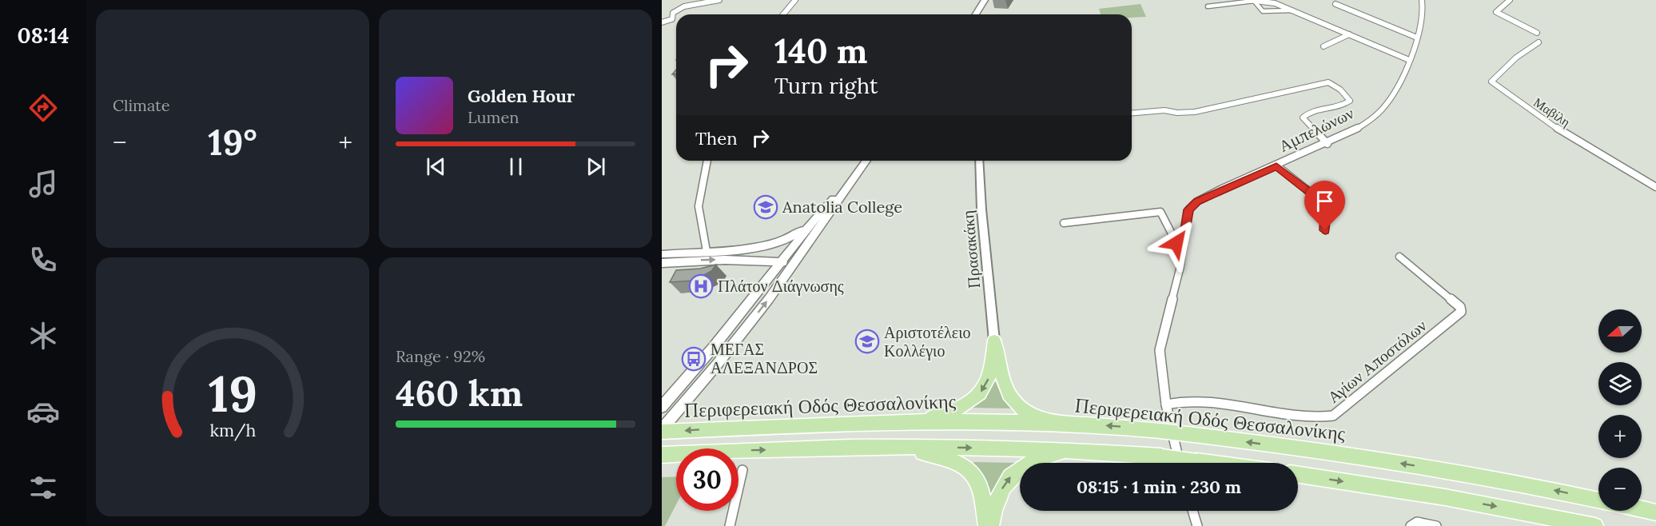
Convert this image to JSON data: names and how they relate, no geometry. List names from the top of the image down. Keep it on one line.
{"streets":{"highway":["Περιφερειακή Οδός Θεσσαλονίκης"],"street":["Μαβίλη","Αμπελώνων","Πρασακάκη","Αγίων Αποστόλων"]},"crossings":[["Αμπελώνων","Αγίων Αποστόλων"]],"places":{"school or university":["Anatolia College","Αριστοτέλειο Κολλέγιο"],"hospital":["Πλάτον Διάγνωσης"],"bus stop":["ΜΕΓΑΣ ΑΛΕΞΑΝΔΡΟΣ"]},"north":"left","page":{"tabs":"08:14","tile":["Climate",["Range · 92%","460 km"]],"turn":["140 m","Turn right"],"song":["Golden Hour","Lumen"],"then":"Then","heat":["−","19°","+"],"map_buttons":["+","−"],"limit":"30","trip":"08:15 · 1 min · 230 m","gauge":["19","km/h"]}}
